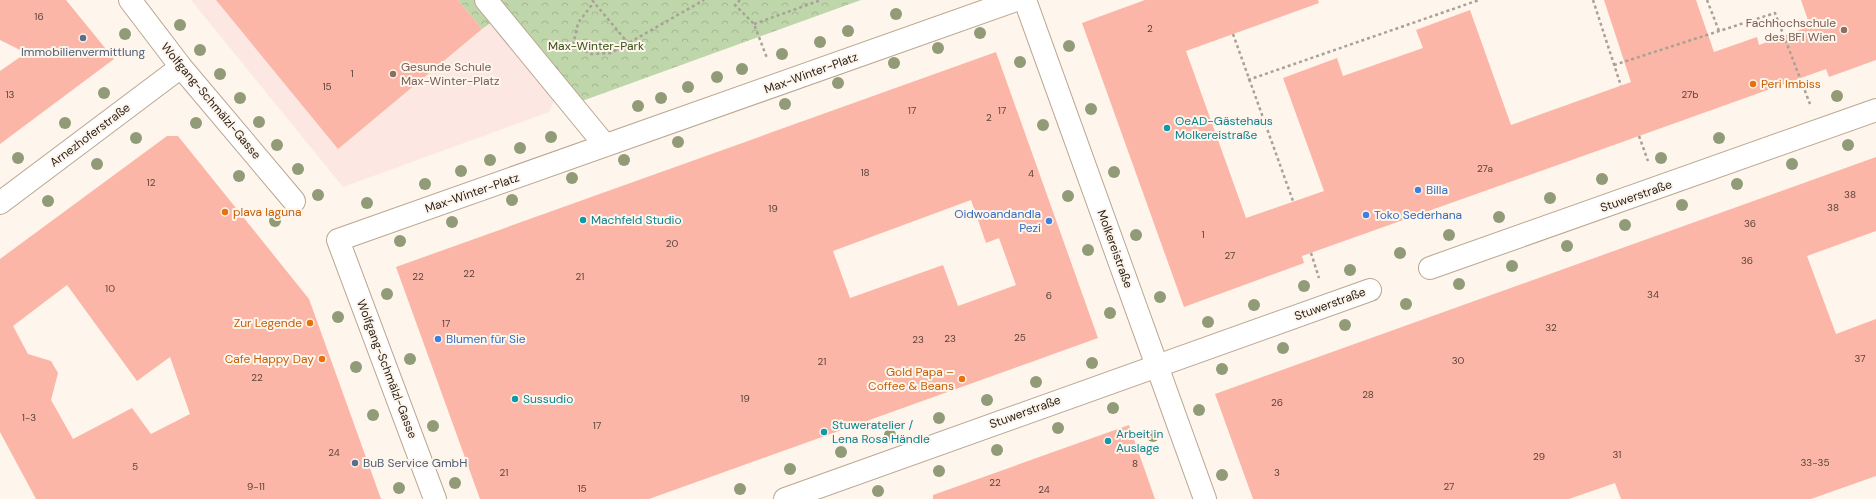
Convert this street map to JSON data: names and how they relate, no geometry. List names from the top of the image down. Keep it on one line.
{"streets":{"street":["Max-Winter-Platz","Wolfgang-Schmälzl-Gasse","Arnezhoferstraße","Stuwerstraße","Molkereistraße"]},"crossings":[["Max-Winter-Platz","Wolfgang-Schmälzl-Gasse"],["Wolfgang-Schmälzl-Gasse","Arnezhoferstraße"],["Stuwerstraße","Molkereistraße"]],"parks":["Max-Winter-Park"],"places":["Fachhochschule des BFI Wien","Immobilienvermittlung","Gesunde Schule Max-Winter-Platz","Peri Imbiss","OeAD-Gästehaus Molkereistraße","Billa","plava laguna","Toko Sederhana","Machfeld Studio","Oidwoandandla Pezi","Zur Legende","Blumen für Sie","Cafe Happy Day","Gold Papa – Coffee & Beans","Sussudio","Stuweratelier / Lena Rosa Händle","Arbeit in Auslage","BuB Service GmbH"],"house_numbers":["16","2","1","15","13","27b","17","17","2","27a","18","4","12","38","38","19","36","1","20","27","36","22","22","21","10","34","6","17","32","25","23","23","37","30","21","22","28","19","26","1-3","17","24","31","29","33-35","8","5","21","3","22","9-11","27","15","24"]}
